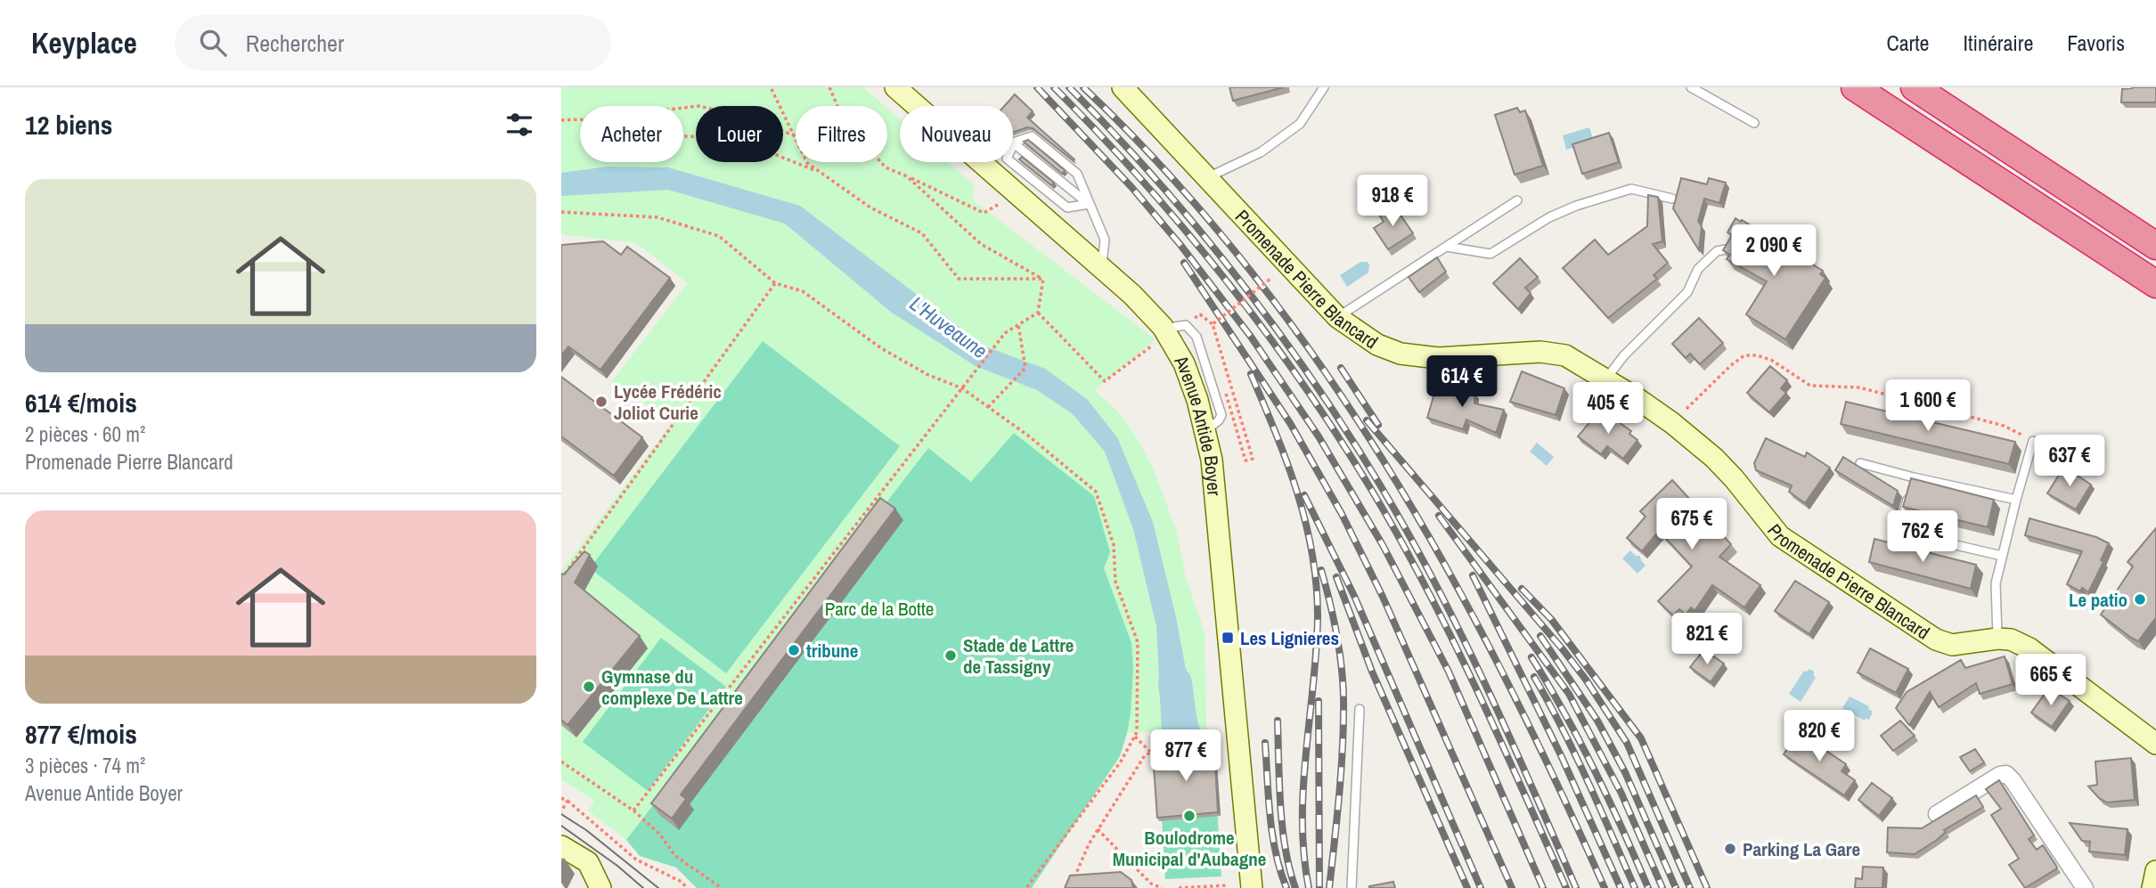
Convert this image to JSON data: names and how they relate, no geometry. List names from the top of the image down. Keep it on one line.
{"streets":{"street":["Promenade Pierre Blancard","Avenue Antide Boyer"]},"water":["L'Huveaune"],"parks":["Parc de la Botte"],"places":{"other":["Lycée Frédéric Joliot Curie","Le patio","tribune","Stade de Lattre de Tassigny","Gymnase du complexe De Lattre","Boulodrome Municipal d'Aubagne","Parking La Gare"],"transit":["Les Lignieres"]},"page":{"header":"Keyplace","search":"Rechercher","nav":["Carte","Itinéraire","Favoris"],"heading":"12 biens","chip":["Acheter","Louer","Filtres","Nouveau"],"list":[{"name":"614 €/mois","note":"2 pièces · 60 m² · Promenade Pierre Blancard"},{"name":"877 €/mois","note":"3 pièces · 74 m² · Avenue Antide Boyer"}],"price":["918 €","2 090 €","614 €","1 600 €","405 €","637 €","675 €","762 €","821 €","665 €","820 €","877 €"]}}
